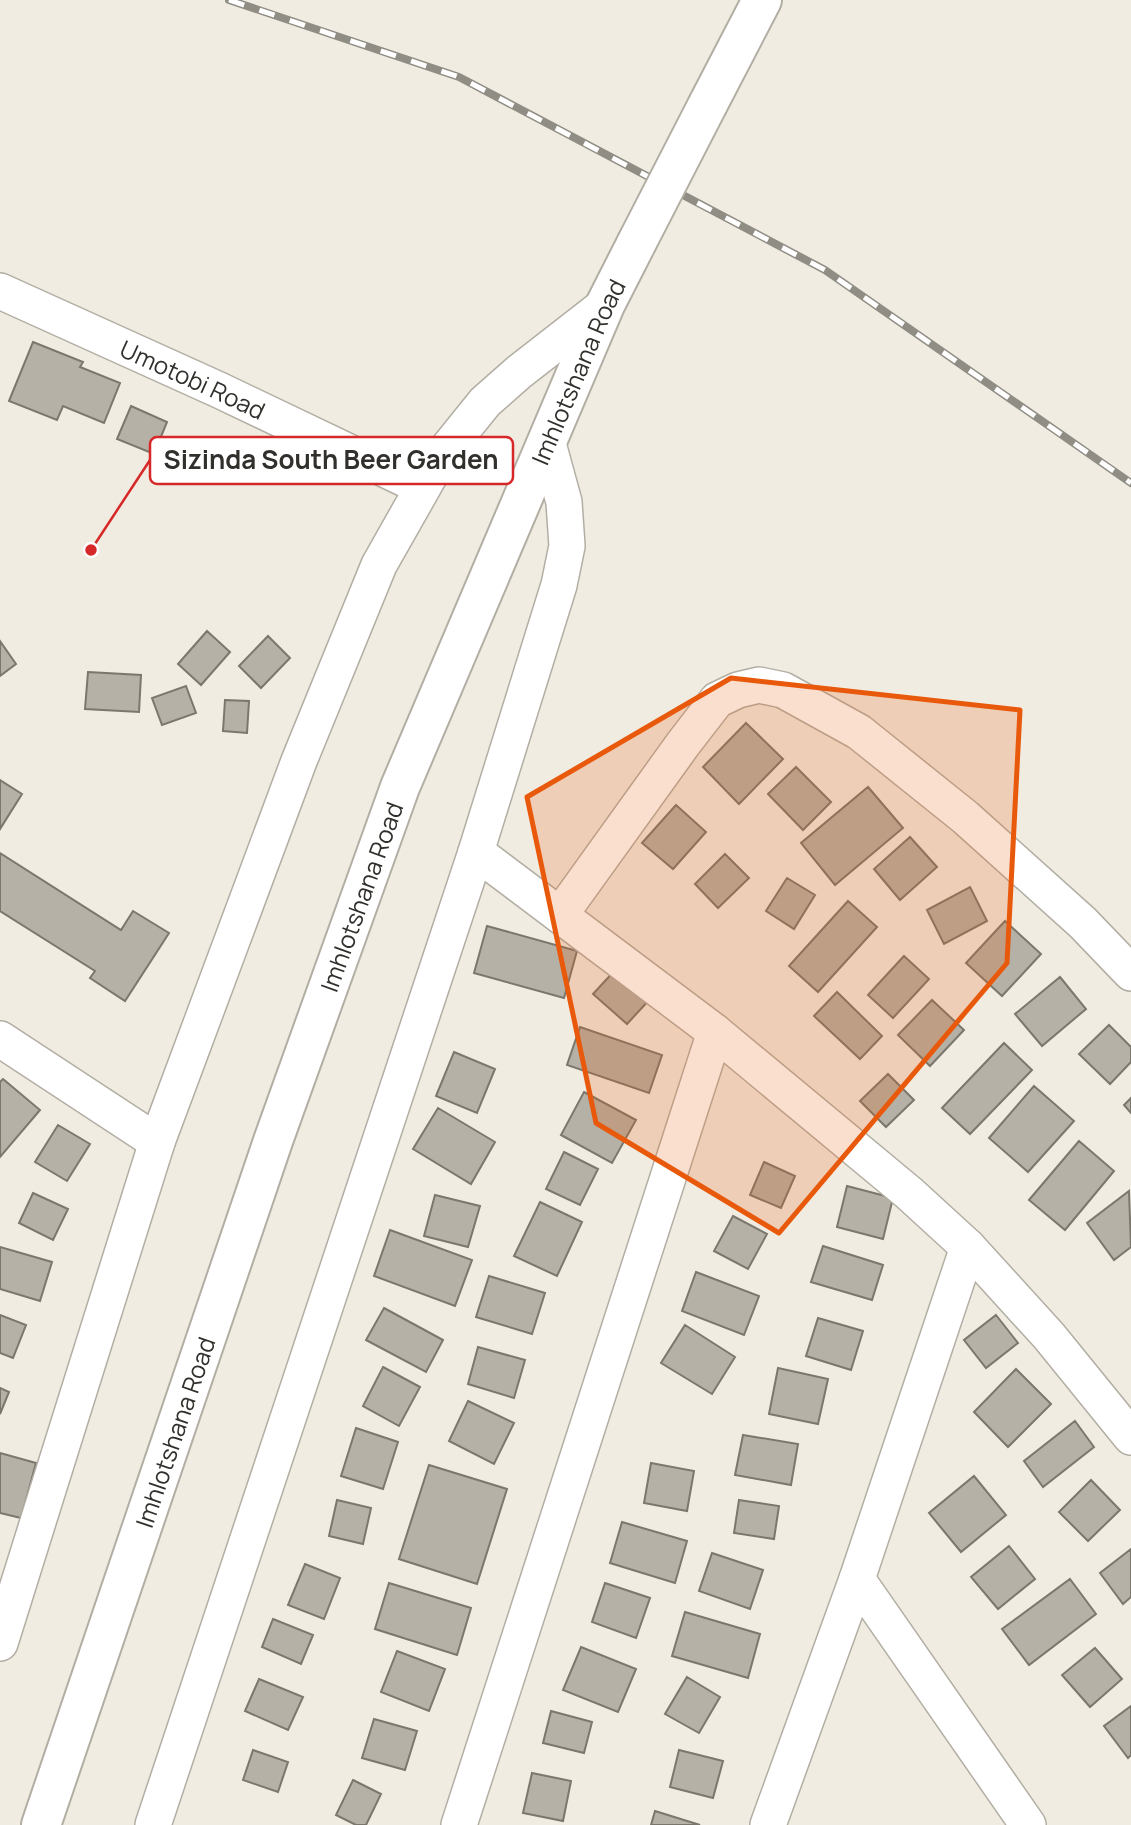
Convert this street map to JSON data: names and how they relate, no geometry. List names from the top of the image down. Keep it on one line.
{"streets":{"street":["Imhlotshana Road","Umotobi Road"]},"places":["Sizinda South Beer Garden"]}
